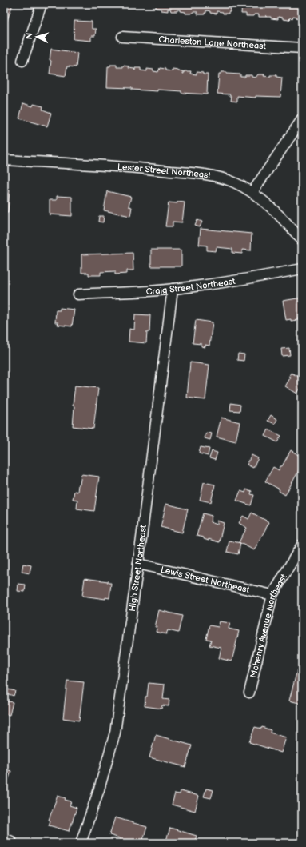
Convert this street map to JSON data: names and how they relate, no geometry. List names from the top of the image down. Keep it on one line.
{"streets":{"street":["Charleston Lane Northeast","Lester Street Northeast","Craig Street Northeast","High Street Northeast","Lewis Street Northeast","Mchenry Avenue Northeast"]},"crossings":[["Craig Street Northeast","High Street Northeast"],["High Street Northeast","Lewis Street Northeast"],["Lewis Street Northeast","Mchenry Avenue Northeast"]],"north":"left"}
